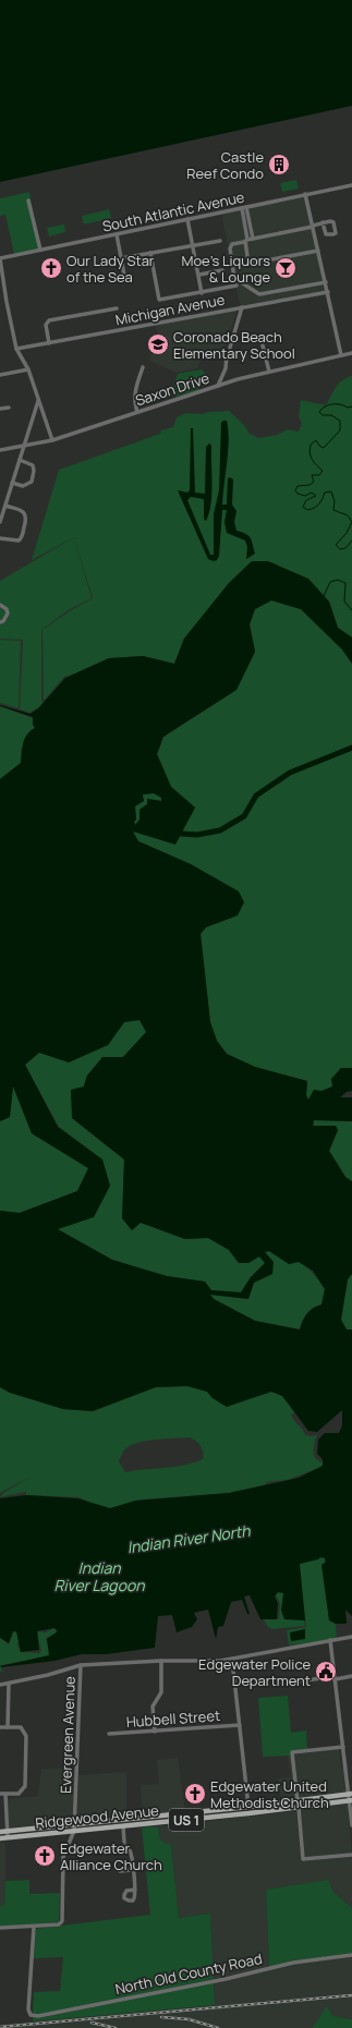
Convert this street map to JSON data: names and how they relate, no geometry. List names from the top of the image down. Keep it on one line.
{"streets":{"main road":["Ridgewood Avenue","US 1"],"street":["South Atlantic Avenue","Michigan Avenue","Saxon Drive","Hubbell Street","Evergreen Avenue","North Old County Road"]},"crossings":[["Evergreen Avenue","Ridgewood Avenue"]],"water":["Indian River North","Indian River Lagoon"],"places":{"building":["Castle Reef Condo"],"church":["Our Lady Star of the Sea","Edgewater United Methodist Church","Edgewater Alliance Church"],"bar":["Moe's Liquors & Lounge"],"school or university":["Coronado Beach Elementary School"],"public building":["Edgewater Police Department"]}}
